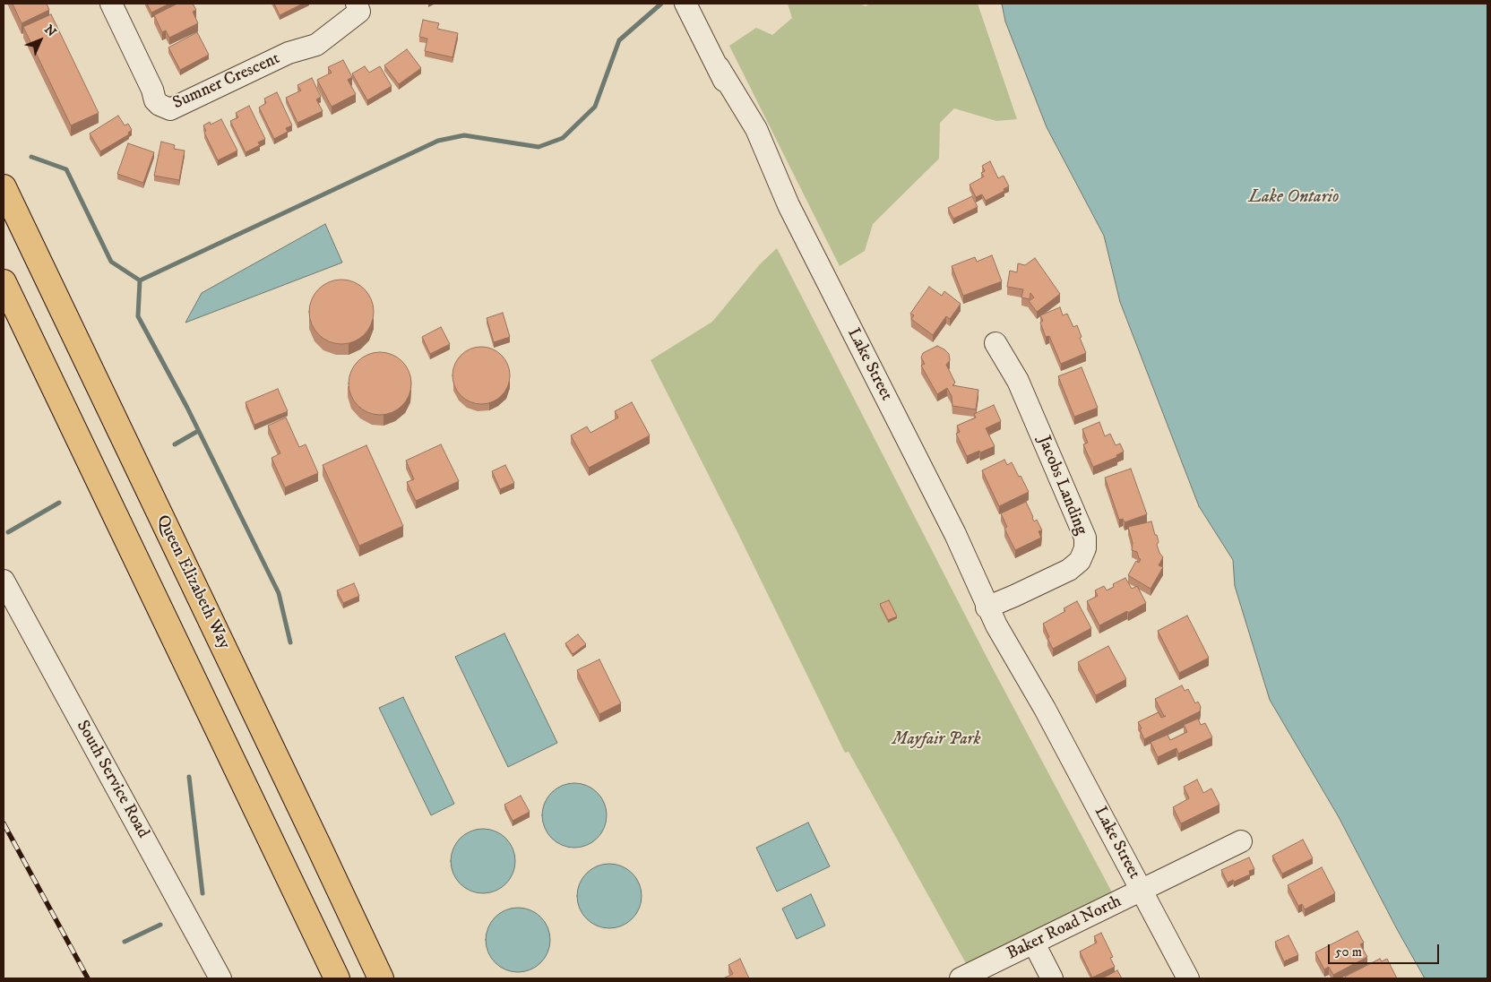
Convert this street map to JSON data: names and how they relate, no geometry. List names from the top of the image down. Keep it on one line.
{"streets":{"highway":["Queen Elizabeth Way"],"street":["Sumner Crescent","Lake Street","Jacobs Landing","South Service Road","Baker Road North"]},"crossings":[["Lake Street","Jacobs Landing"],["Lake Street","Baker Road North"]],"water":["Lake Ontario"],"parks":["Mayfair Park"],"scale_bar":"50 m","north":"top right"}
